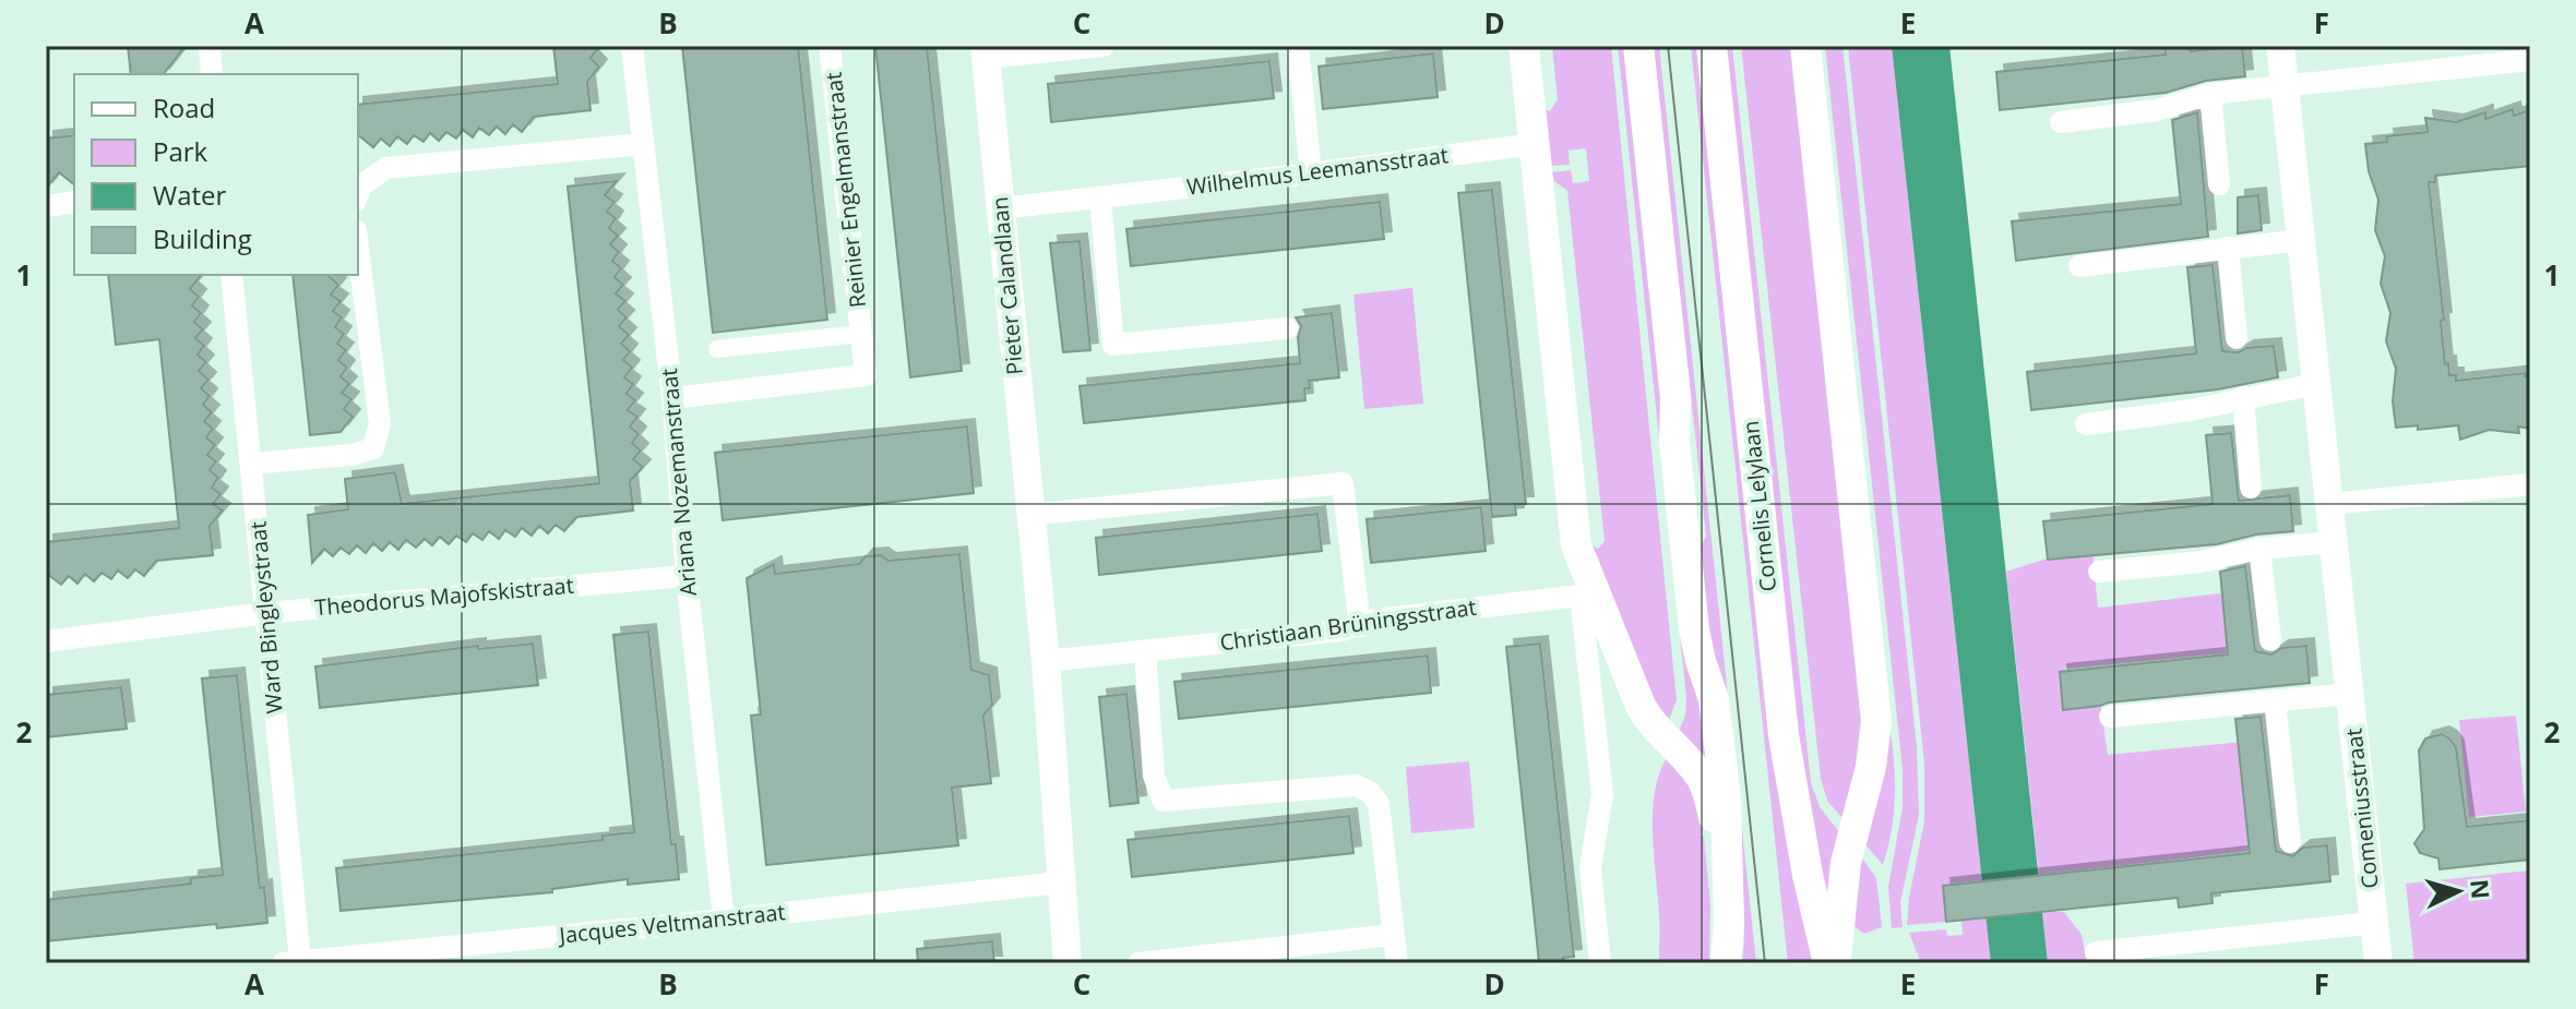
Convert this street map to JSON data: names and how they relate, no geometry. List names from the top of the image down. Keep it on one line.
{"streets":{"main road":["Cornelis Lelylaan"],"street":["Wilhelmus Leemansstraat","Reinier Engelmanstraat","Pieter Calandlaan","Ariana Nozemanstraat","Theodorus Majofskistraat","Ward Bingleystraat","Christiaan Brüningsstraat","Comeniusstraat","Jacques Veltmanstraat"]},"crossings":[["Wilhelmus Leemansstraat","Pieter Calandlaan"],["Reinier Engelmanstraat","Ariana Nozemanstraat"],["Pieter Calandlaan","Christiaan Brüningsstraat"],["Pieter Calandlaan","Jacques Veltmanstraat"],["Ariana Nozemanstraat","Theodorus Majofskistraat"],["Ariana Nozemanstraat","Jacques Veltmanstraat"],["Theodorus Majofskistraat","Ward Bingleystraat"],["Ward Bingleystraat","Jacques Veltmanstraat"]],"legend":["Road","Park","Water","Building"],"north":"right","grid":{"columns":["A","B","C","D","E","F"],"rows":["1","2"]}}
